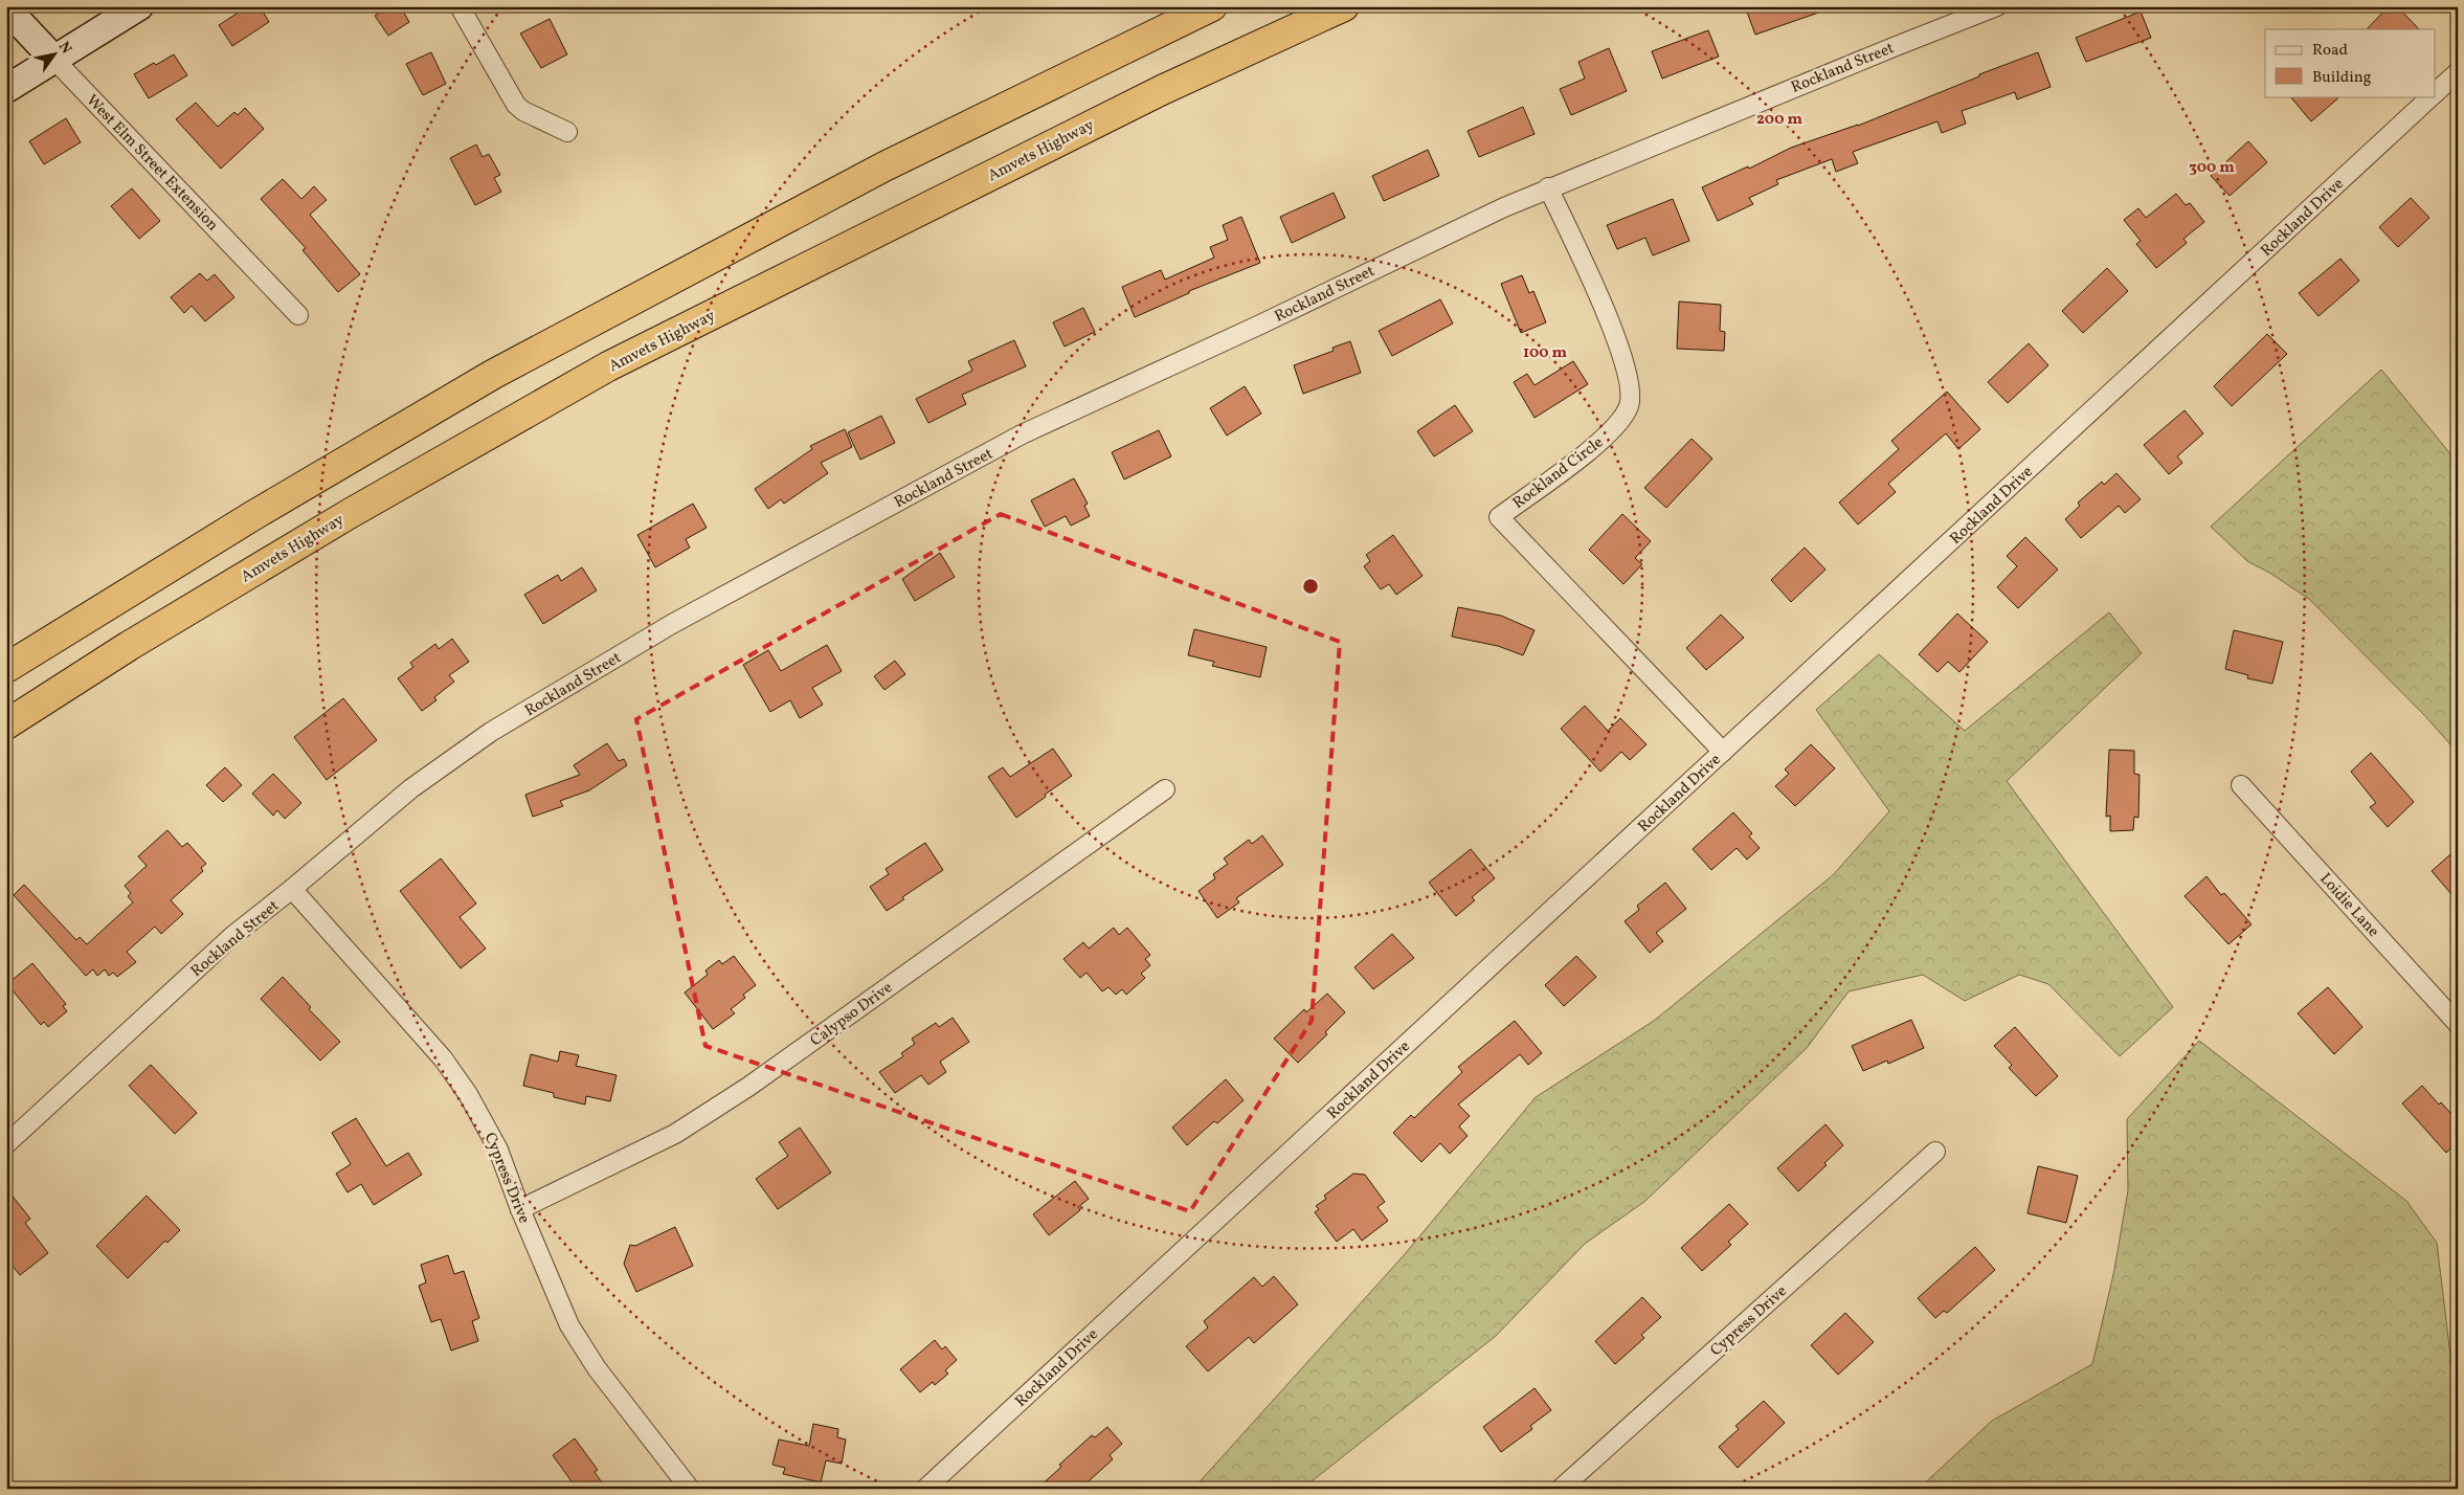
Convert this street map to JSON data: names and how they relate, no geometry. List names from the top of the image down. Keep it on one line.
{"streets":{"highway":["Amvets Highway"],"street":["Rockland Street","West Elm Street Extension","Rockland Drive","Rockland Circle","Loidie Lane","Calypso Drive","Cypress Drive"]},"crossings":[["Rockland Street","Rockland Circle"],["Rockland Street","Cypress Drive"],["Rockland Drive","Rockland Circle"],["Calypso Drive","Cypress Drive"]],"legend":["Road","Building"],"north":"top right","rings":["200 m","300 m","100 m"]}
